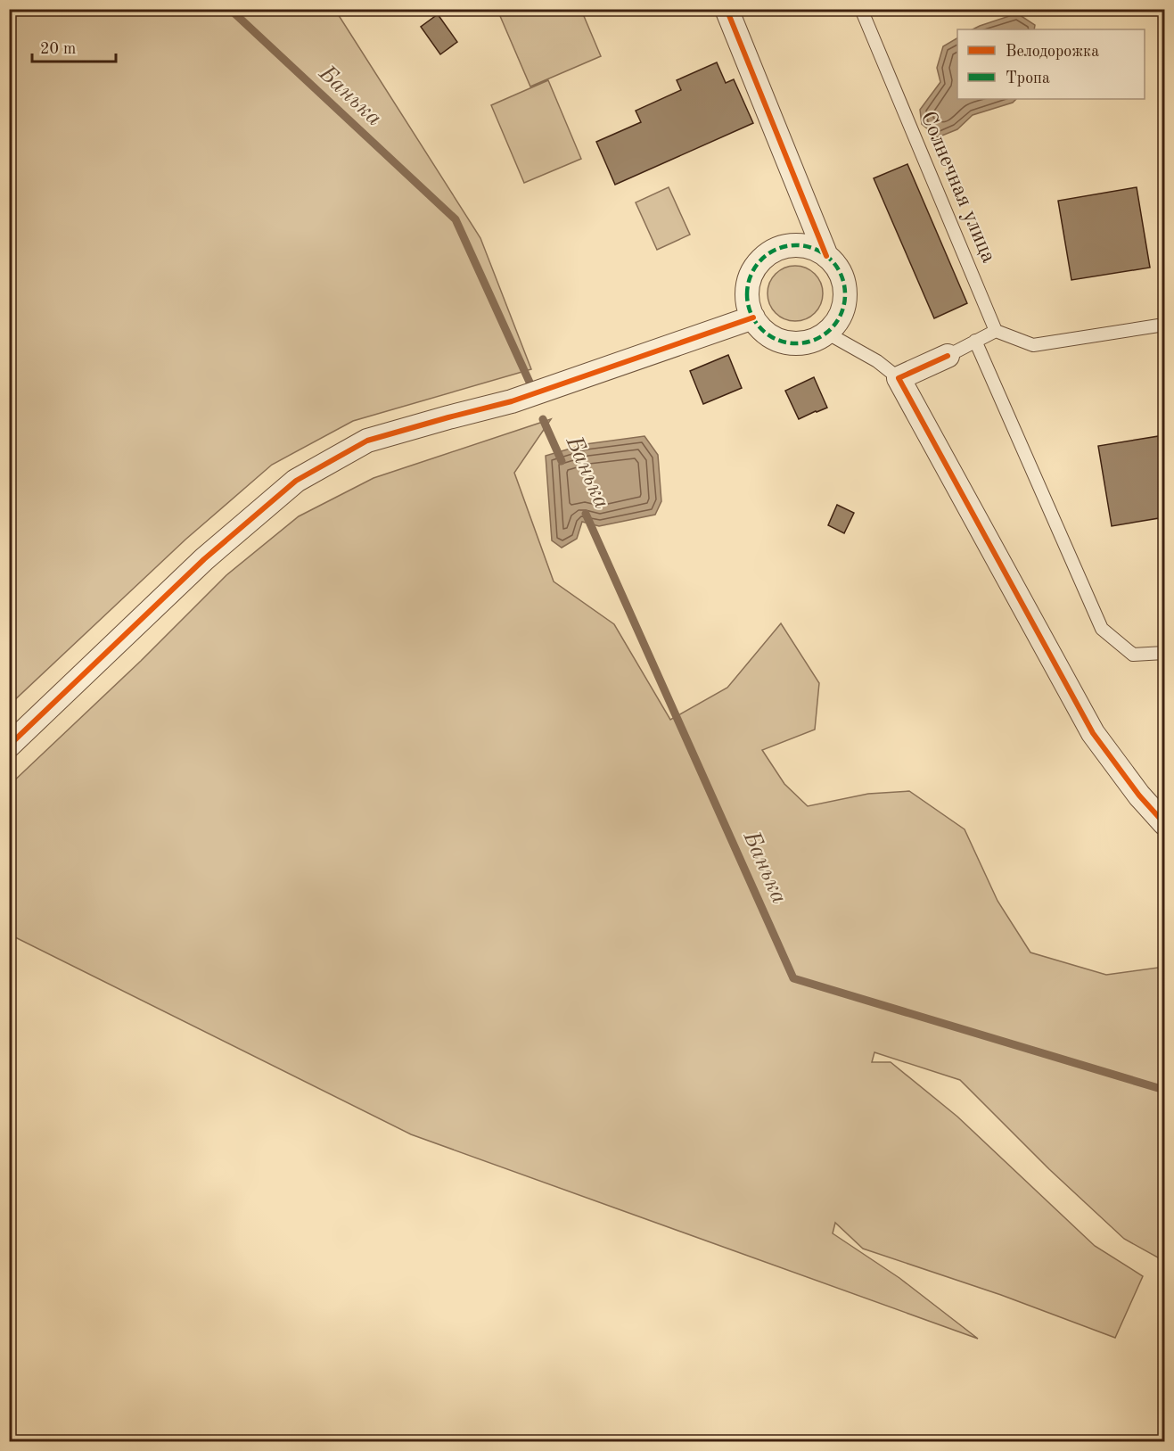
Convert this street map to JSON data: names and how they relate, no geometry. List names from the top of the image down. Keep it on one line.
{"streets":{"lane":["Солнечная улица"]},"water":["Банька"],"legend":["Велодорожка","Тропа"],"scale_bar":"20 m"}
